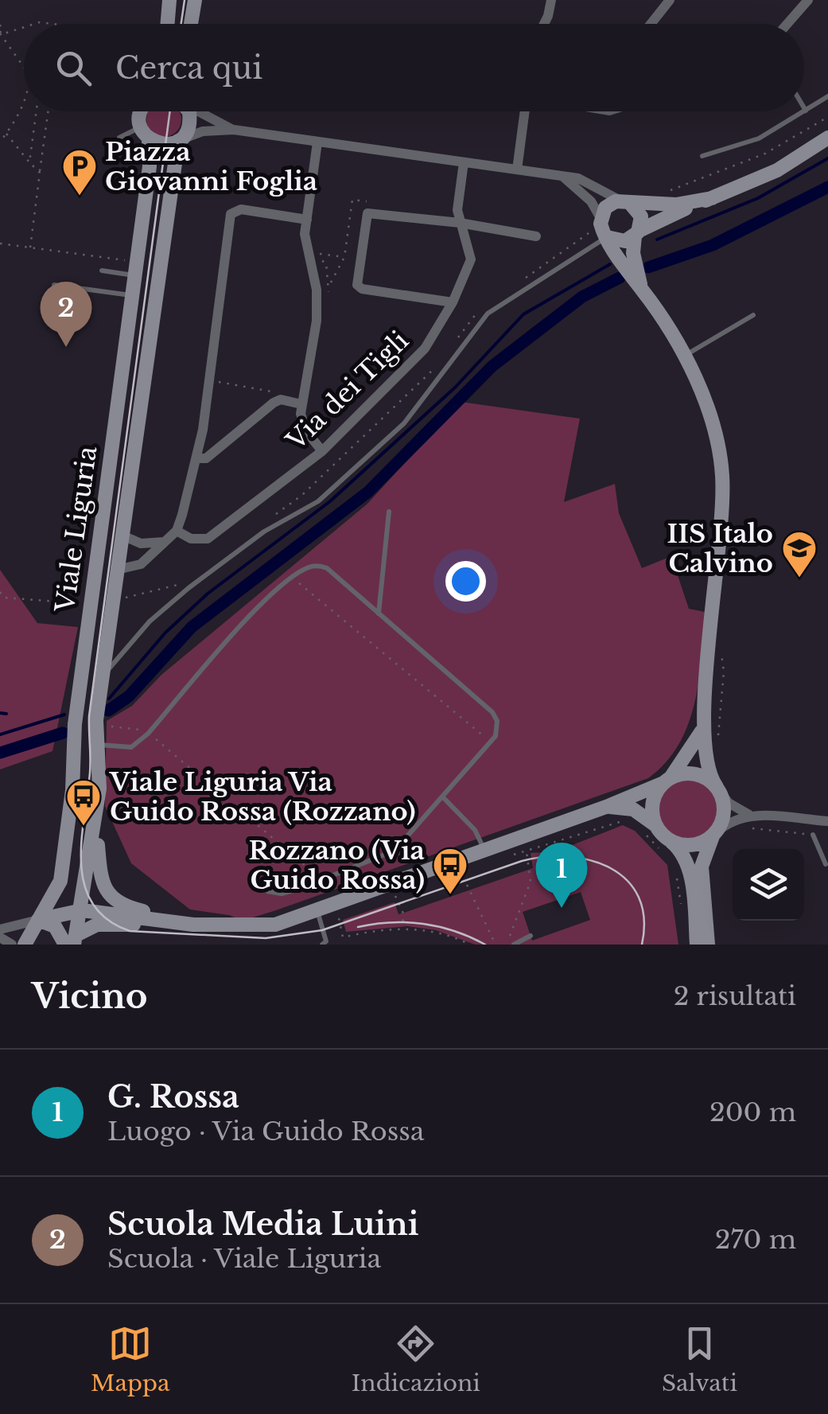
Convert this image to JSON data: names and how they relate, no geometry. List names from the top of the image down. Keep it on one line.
{"streets":{"street":["Via dei Tigli","Viale Liguria"]},"places":{"parking":["Piazza Giovanni Foglia"],"school or university":["IIS Italo Calvino"],"bus stop":["Viale Liguria Via Guido Rossa (Rozzano)","Rozzano (Via Guido Rossa)"]},"page":{"search":"Cerca qui","pins":["2","1"],"heading":["Vicino","2 risultati"],"list":[{"mark":"1","name":"G. Rossa","note":"Luogo · Via Guido Rossa","value":"200 m"},{"mark":"2","name":"Scuola Media Luini","note":"Scuola · Viale Liguria","value":"270 m"}],"nav":["Mappa","Indicazioni","Salvati"]}}
